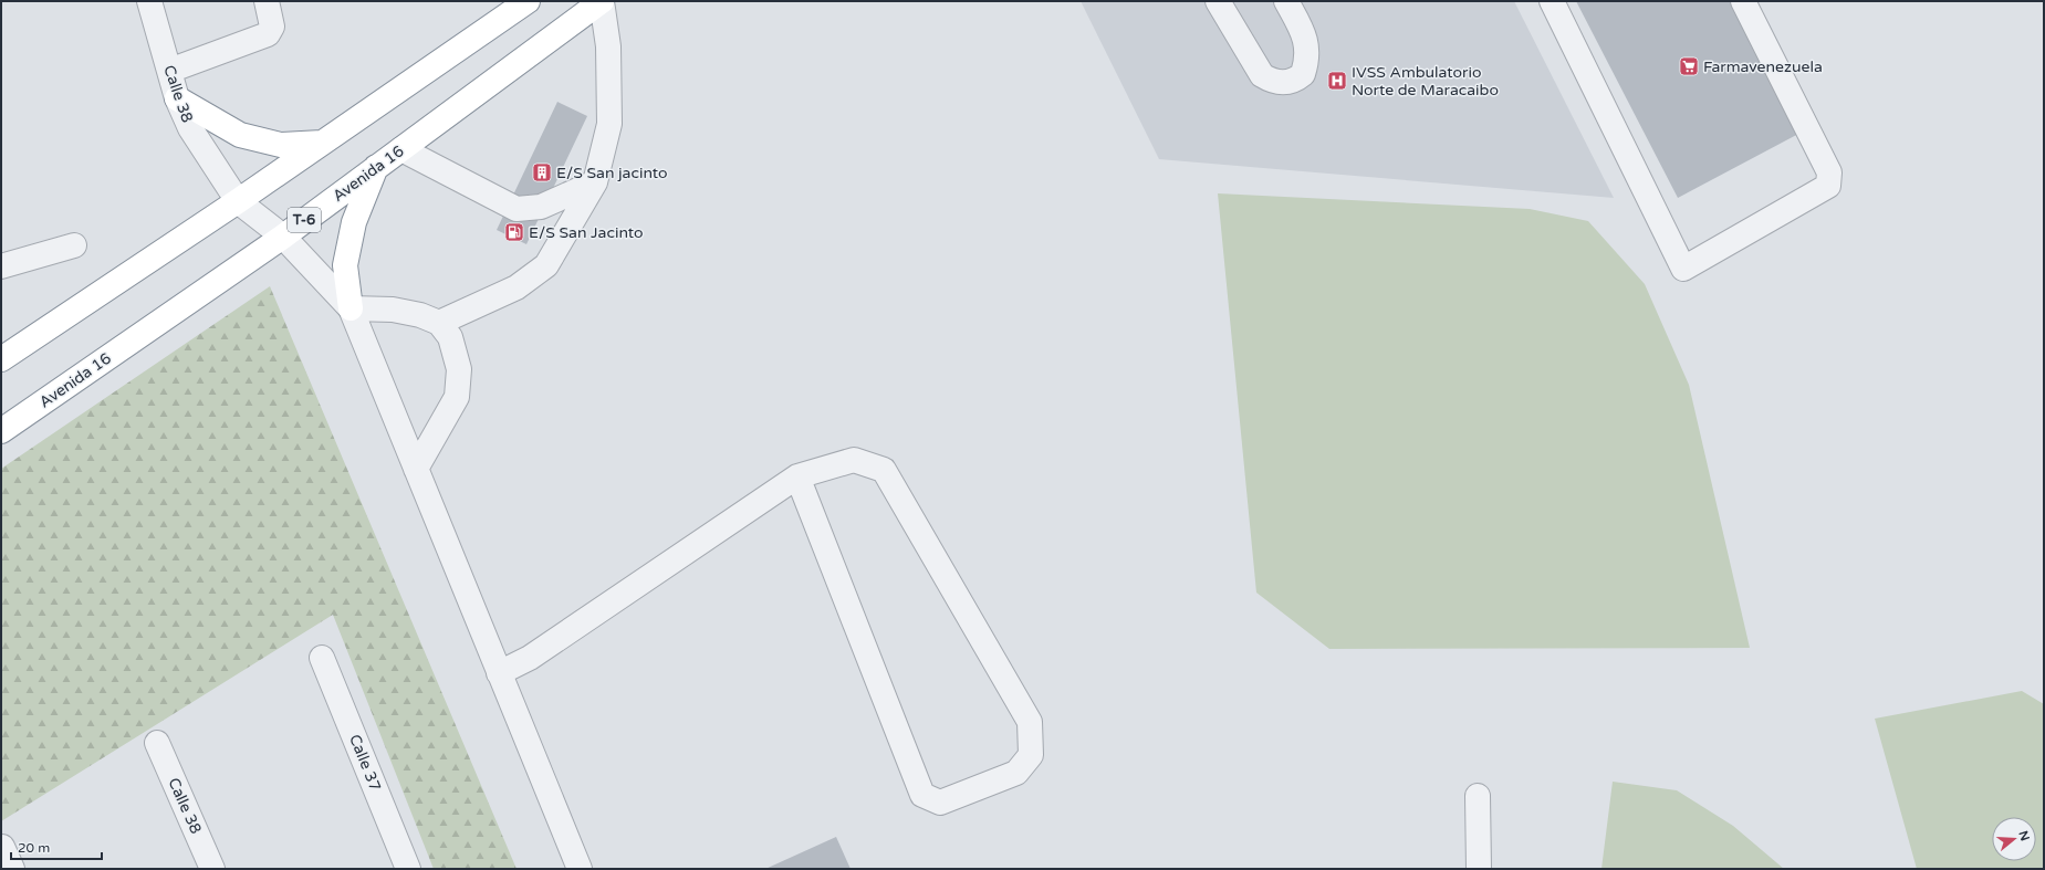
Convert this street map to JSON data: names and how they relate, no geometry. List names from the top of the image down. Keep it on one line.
{"streets":{"highway":["Avenida 16","T-6"],"street":["Calle 38","Calle 37"]},"crossings":[["Calle 38","Avenida 16"]],"places":{"supermarket":["Farmavenezuela"],"hospital":["IVSS Ambulatorio Norte de Maracaibo"],"building":["E/S San jacinto"],"fuel station":["E/S San Jacinto"]},"scale_bar":"20 m","north":"right"}
